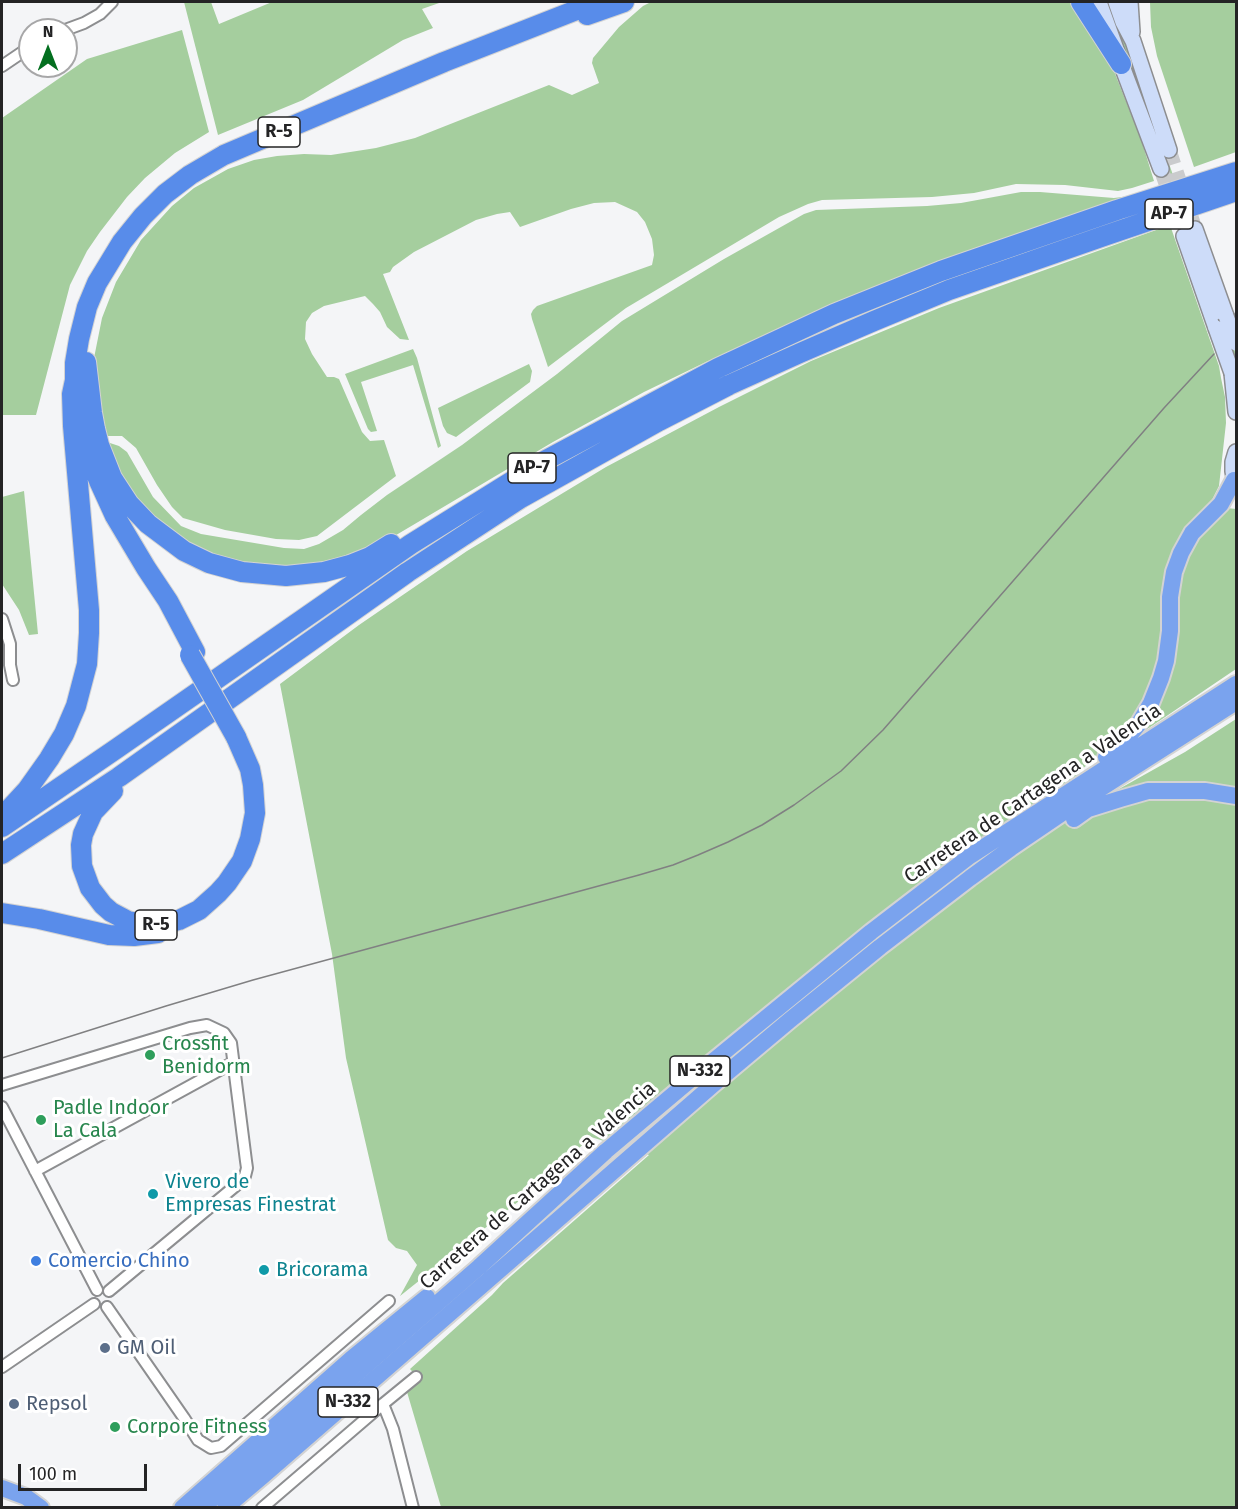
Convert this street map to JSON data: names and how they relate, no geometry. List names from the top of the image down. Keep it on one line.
{"streets":{"highway":["R-5","AP-7","Carretera de Cartagena a Valencia","N-332"]},"crossings":[["R-5","AP-7"]],"places":["Crossfit Benidorm","Padle Indoor La Cala","Vivero de Empresas Finestrat","Comercio Chino","Bricorama","GM Oil","Repsol","Corpore Fitness"],"scale_bar":"100 m","north":"top"}
